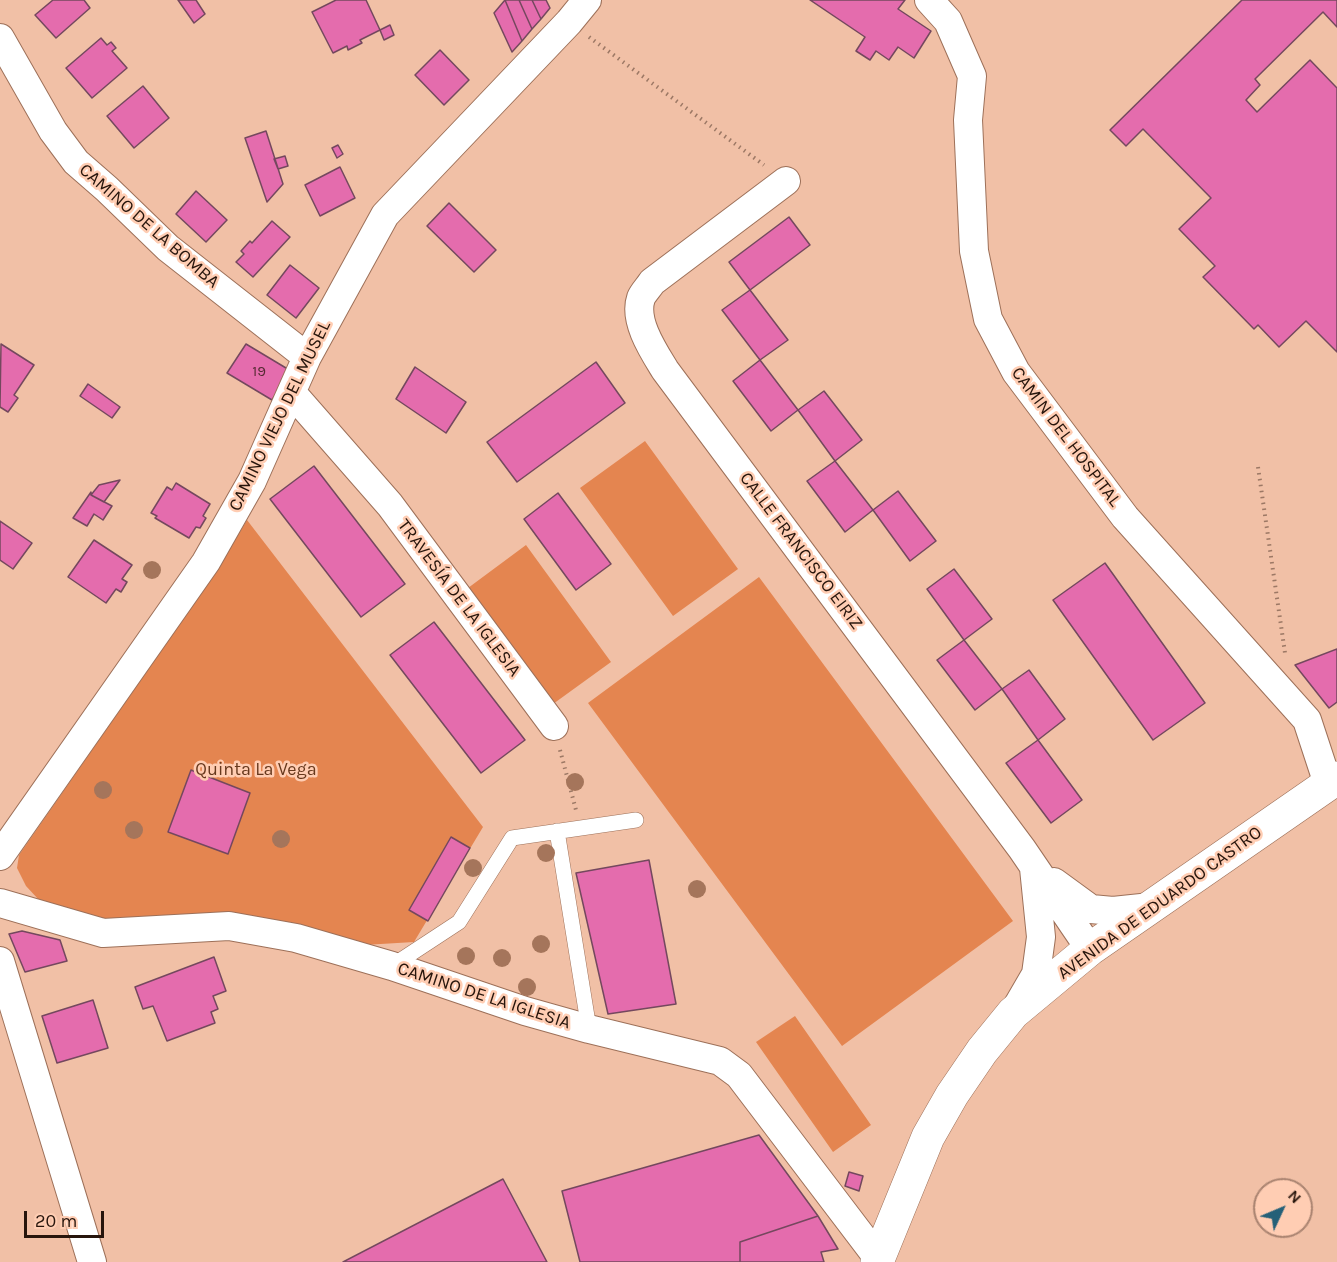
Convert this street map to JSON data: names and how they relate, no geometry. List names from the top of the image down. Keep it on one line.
{"streets":{"street":["CAMINO DE LA BOMBA","CAMINO VIEJO DEL MUSEL","CAMIN DEL HOSPITAL","CALLE FRANCISCO EIRIZ","TRAVESÍA DE LA IGLESIA","AVENIDA DE EDUARDO CASTRO","CAMINO DE LA IGLESIA"]},"crossings":[["CAMINO DE LA BOMBA","CAMINO VIEJO DEL MUSEL"],["CAMINO VIEJO DEL MUSEL","TRAVESÍA DE LA IGLESIA"],["CAMIN DEL HOSPITAL","AVENIDA DE EDUARDO CASTRO"],["CALLE FRANCISCO EIRIZ","AVENIDA DE EDUARDO CASTRO"],["AVENIDA DE EDUARDO CASTRO","CAMINO DE LA IGLESIA"]],"parks":["Quinta La Vega"],"house_numbers":["19"],"scale_bar":"20 m","north":"top right"}
